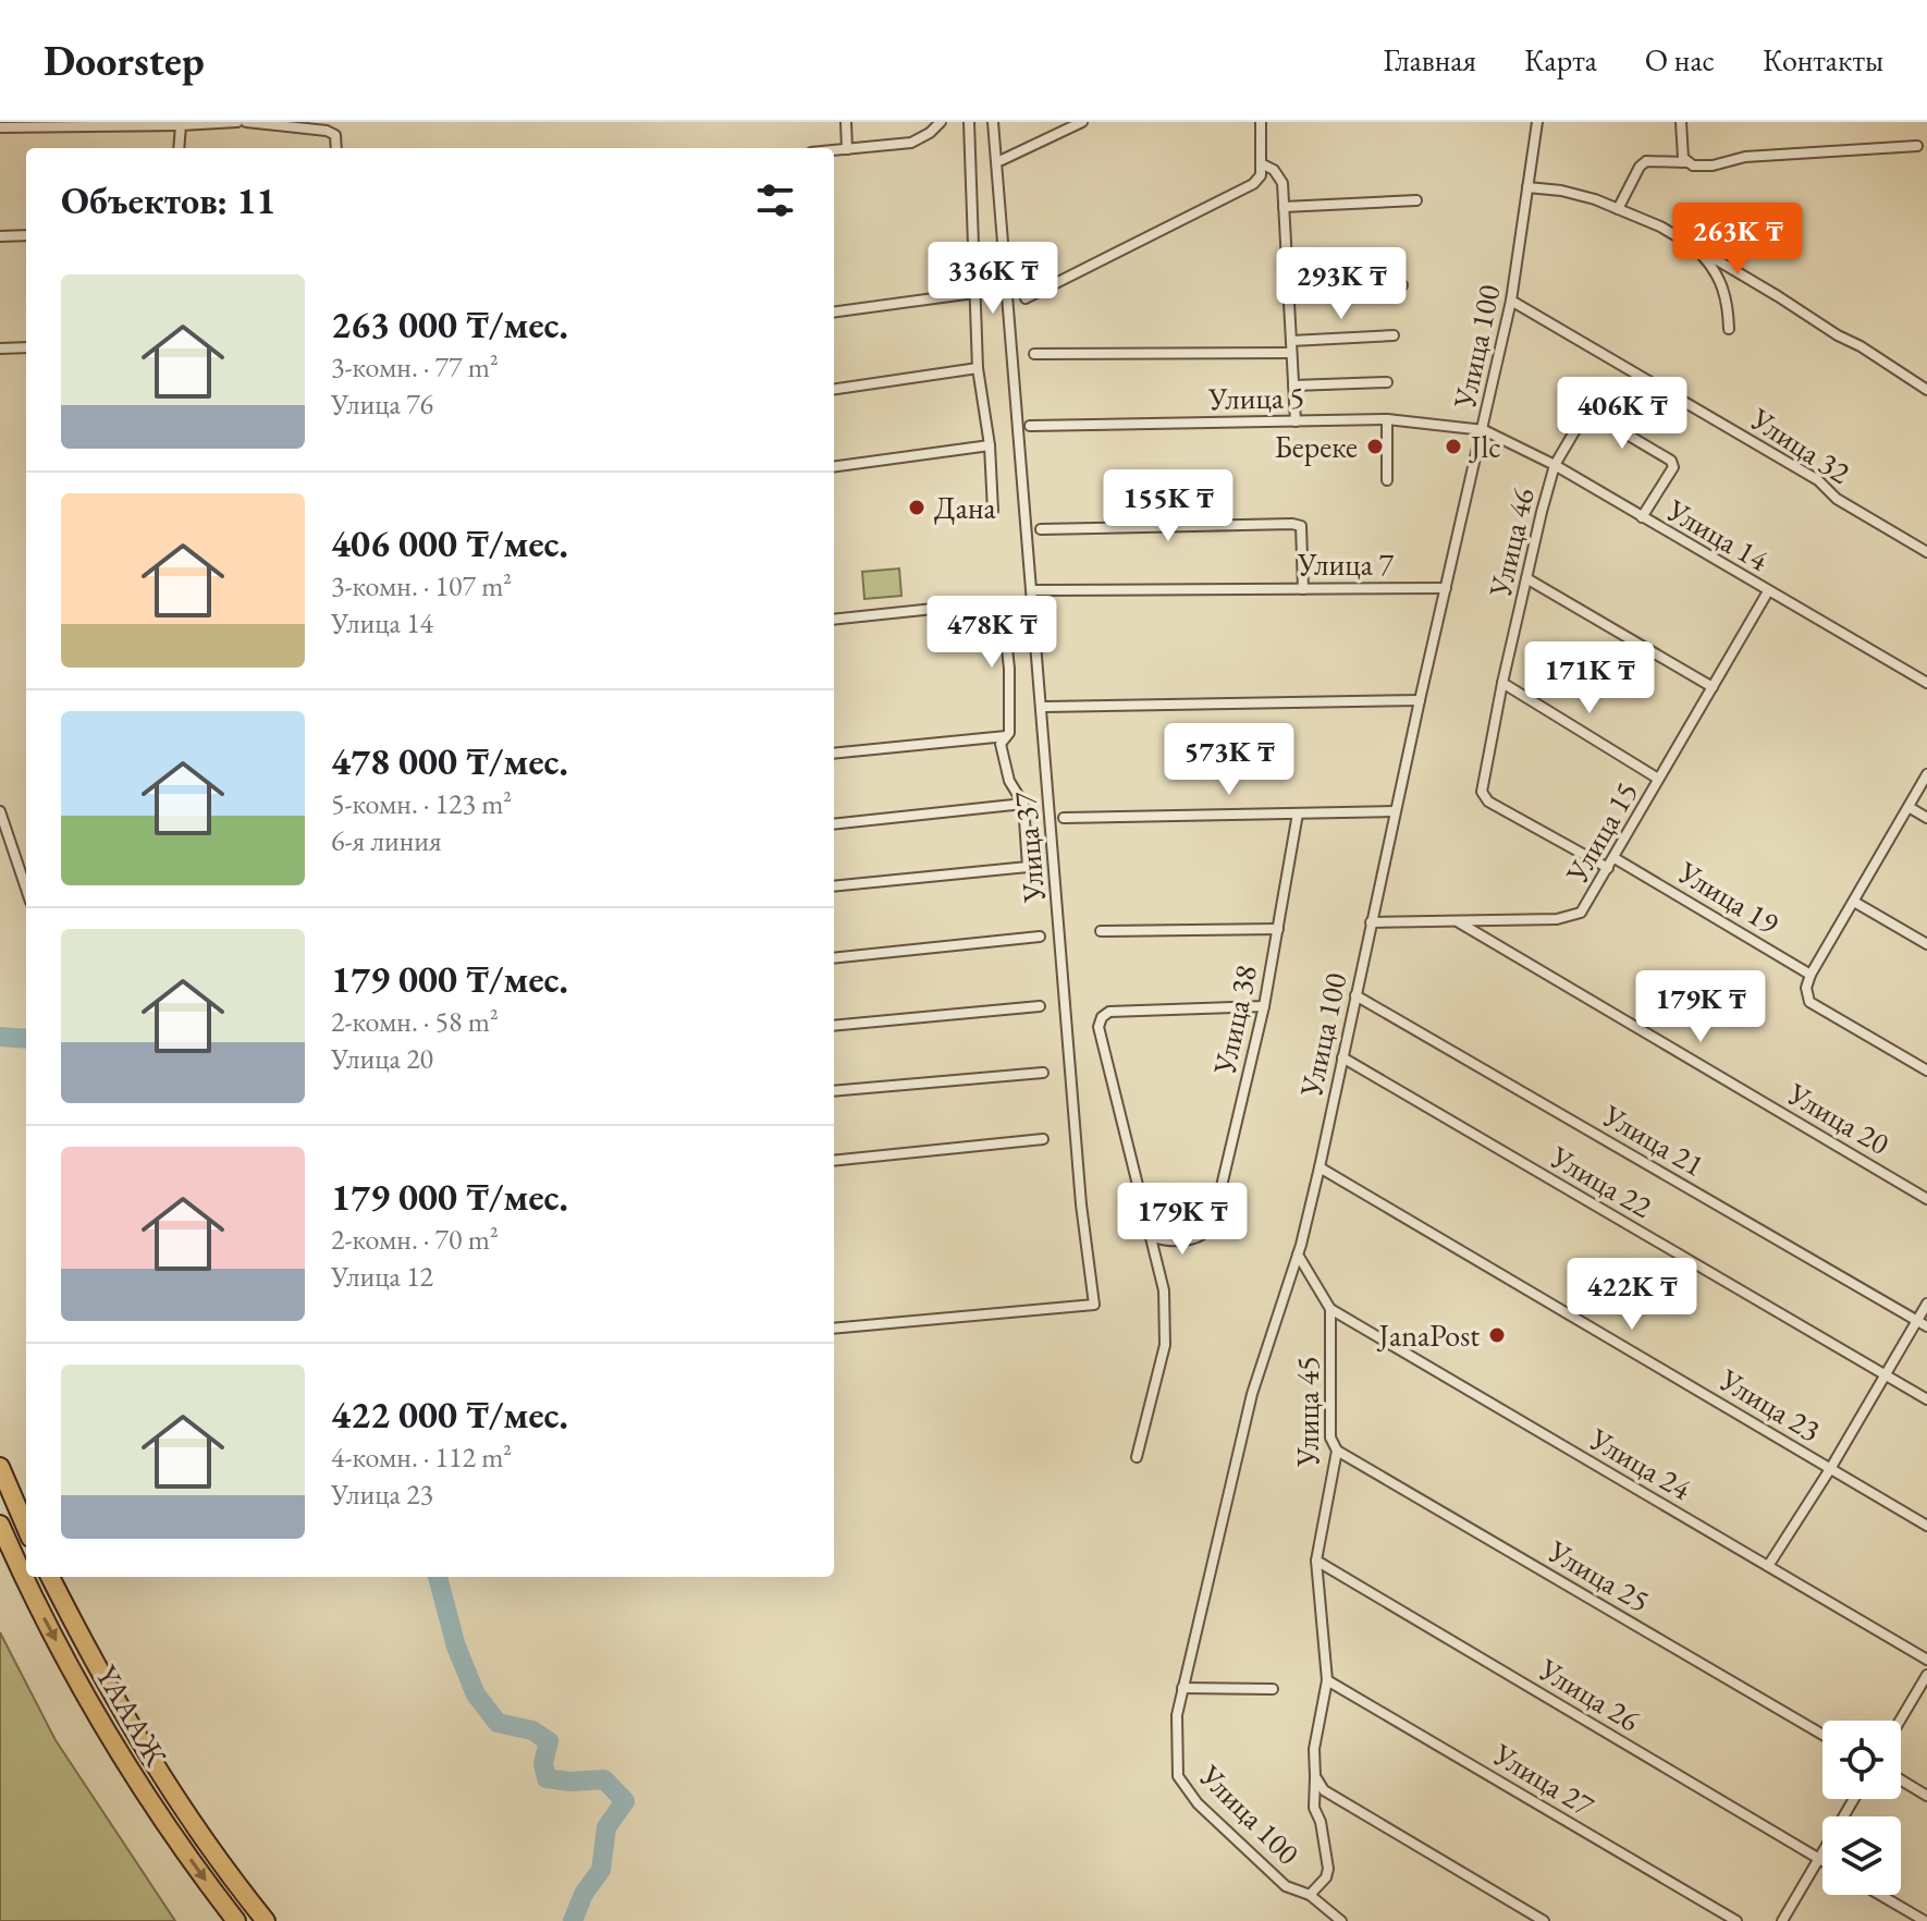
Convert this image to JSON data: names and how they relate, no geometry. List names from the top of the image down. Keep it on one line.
{"streets":{"highway":["ҮАААЖ"],"street":["Улица 100","Улица 5","Улица 32","Улица 14","Улица 46","Улица 7","Улица 15","Улица 37","Улица 19","Улица 38","Улица 20","Улица 21","Улица 22","Улица 23","Улица 45","Улица 24","Улица 25","Улица 26","Улица 27"]},"crossings":[["Улица 100","Улица 5"],["Улица 100","Улица 32"],["Улица 100","Улица 14"],["Улица 100","Улица 7"],["Улица 100","Улица 15"],["Улица 100","Улица 21"],["Улица 100","Улица 22"],["Улица 100","Улица 23"],["Улица 100","Улица 45"],["Улица 5","Улица 14"],["Улица 14","Улица 46"],["Улица 14","Улица 15"],["Улица 46","Улица 15"],["Улица 15","Улица 19"],["Улица 15","Улица 20"],["Улица 45","Улица 24"],["Улица 45","Улица 25"],["Улица 45","Улица 26"],["Улица 45","Улица 27"]],"places":["Береке","Jlc","Дана","JanaPost"],"page":{"header":"Doorstep","nav":["Главная","Карта","О нас","Контакты"],"heading":"Объектов: 11","price":["263K ₸","336K ₸","293K ₸","406K ₸","155K ₸","478K ₸","171K ₸","573K ₸","179K ₸","179K ₸","422K ₸"],"list":[{"name":"263 000 ₸/мес.","note":"3-комн. · 77 m² · Улица 76"},{"name":"406 000 ₸/мес.","note":"3-комн. · 107 m² · Улица 14"},{"name":"478 000 ₸/мес.","note":"5-комн. · 123 m² · 6-я линия"},{"name":"179 000 ₸/мес.","note":"2-комн. · 58 m² · Улица 20"},{"name":"179 000 ₸/мес.","note":"2-комн. · 70 m² · Улица 12"},{"name":"422 000 ₸/мес.","note":"4-комн. · 112 m² · Улица 23"}]}}
